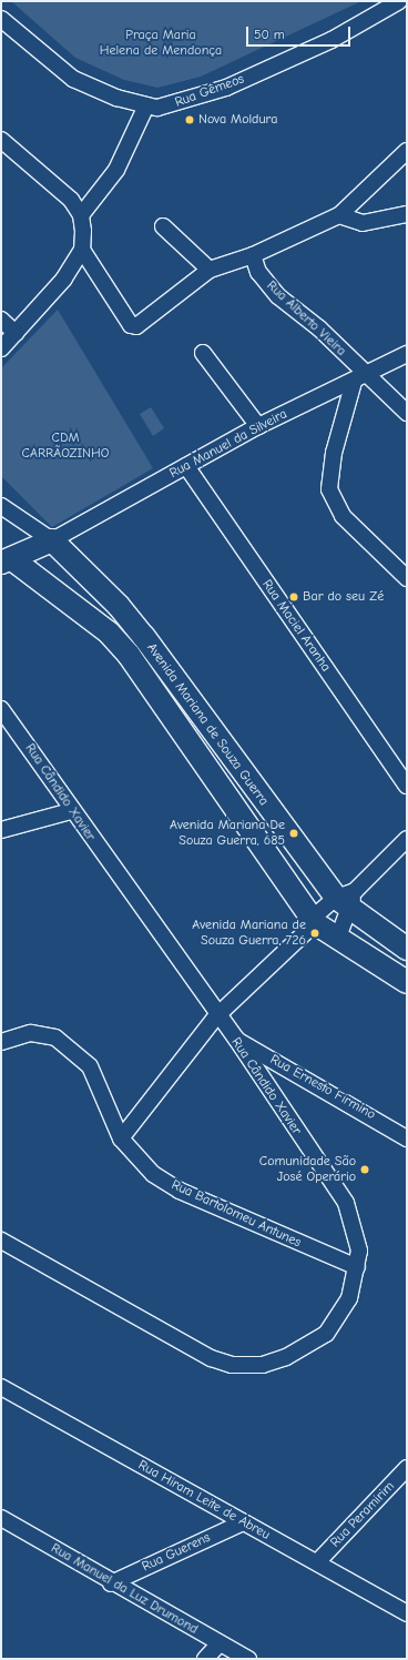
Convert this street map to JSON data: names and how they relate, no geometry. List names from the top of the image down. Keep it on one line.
{"streets":{"main road":["Avenida Mariana de Souza Guerra"],"street":["Rua Gêmeos","Rua Alberto Vieira","Rua Manuel da Silveira","Rua Maciel Aranha","Rua Cândido Xavier","Rua Ernesto Firmino","Rua Bartolomeu Antunes","Rua Hiram Leite de Abreu","Rua Peramirim","Rua Guerens","Rua Manuel da Luz Drumond"]},"crossings":[["Rua Alberto Vieira","Rua Manuel da Silveira"],["Rua Manuel da Silveira","Rua Maciel Aranha"],["Rua Manuel da Silveira","Avenida Mariana de Souza Guerra"],["Rua Cândido Xavier","Rua Ernesto Firmino"],["Rua Cândido Xavier","Rua Bartolomeu Antunes"],["Rua Hiram Leite de Abreu","Rua Peramirim"],["Rua Hiram Leite de Abreu","Rua Guerens"],["Rua Guerens","Rua Manuel da Luz Drumond"]],"parks":["Praça Maria Helena de Mendonça","CDM CARRÃOZINHO"],"places":["Nova Moldura","Bar do seu Zé","Avenida Mariana De Souza Guerra, 685","Avenida Mariana de Souza Guerra, 726","Comunidade São José Operário"],"scale_bar":"50 m"}
